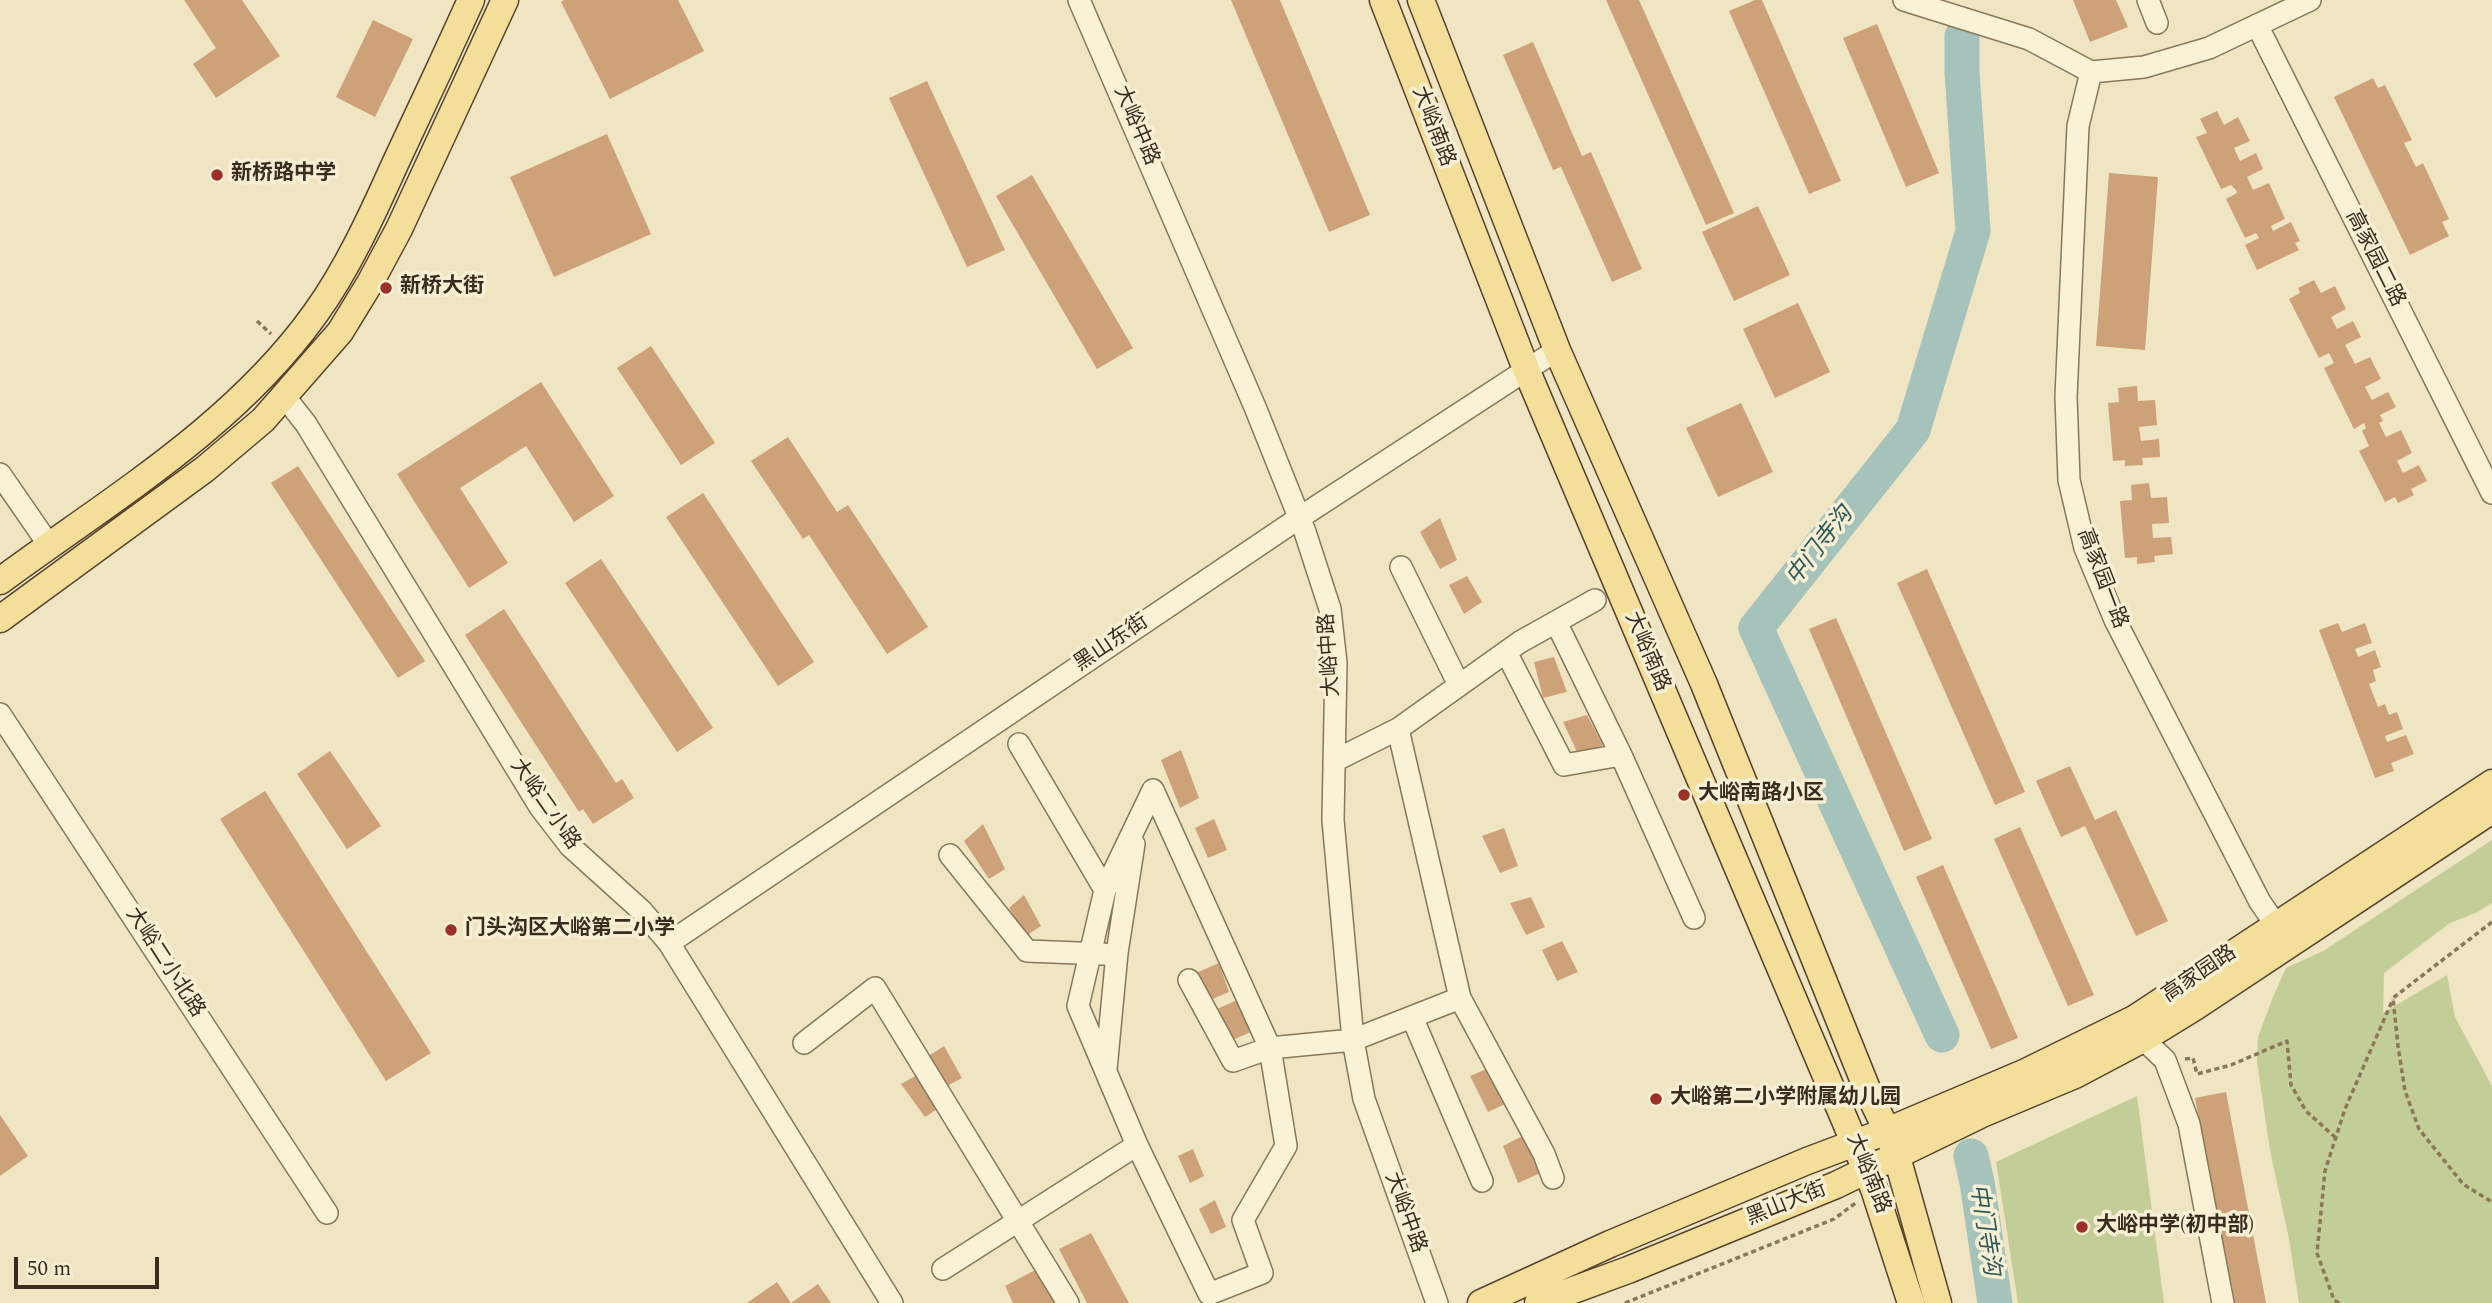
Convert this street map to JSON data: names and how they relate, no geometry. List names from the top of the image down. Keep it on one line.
{"streets":{"main road":["大峪南路","高家园路","黑山大街"],"street":["大峪中路","高家园二路","高家园一路","黑山东街","大峪二小路","大峪二小北路"]},"crossings":[["大峪中路","黑山东街"],["大峪南路","黑山东街"],["大峪南路","高家园路"],["大峪南路","黑山大街"],["高家园一路","高家园路"],["黑山东街","大峪二小路"],["高家园路","黑山大街"]],"water":["中门寺沟"],"places":["新桥路中学","新桥大街","大峪南路小区","门头沟区大峪第二小学","大峪第二小学附属幼儿园","大峪中学(初中部)"],"scale_bar":"50 m"}
